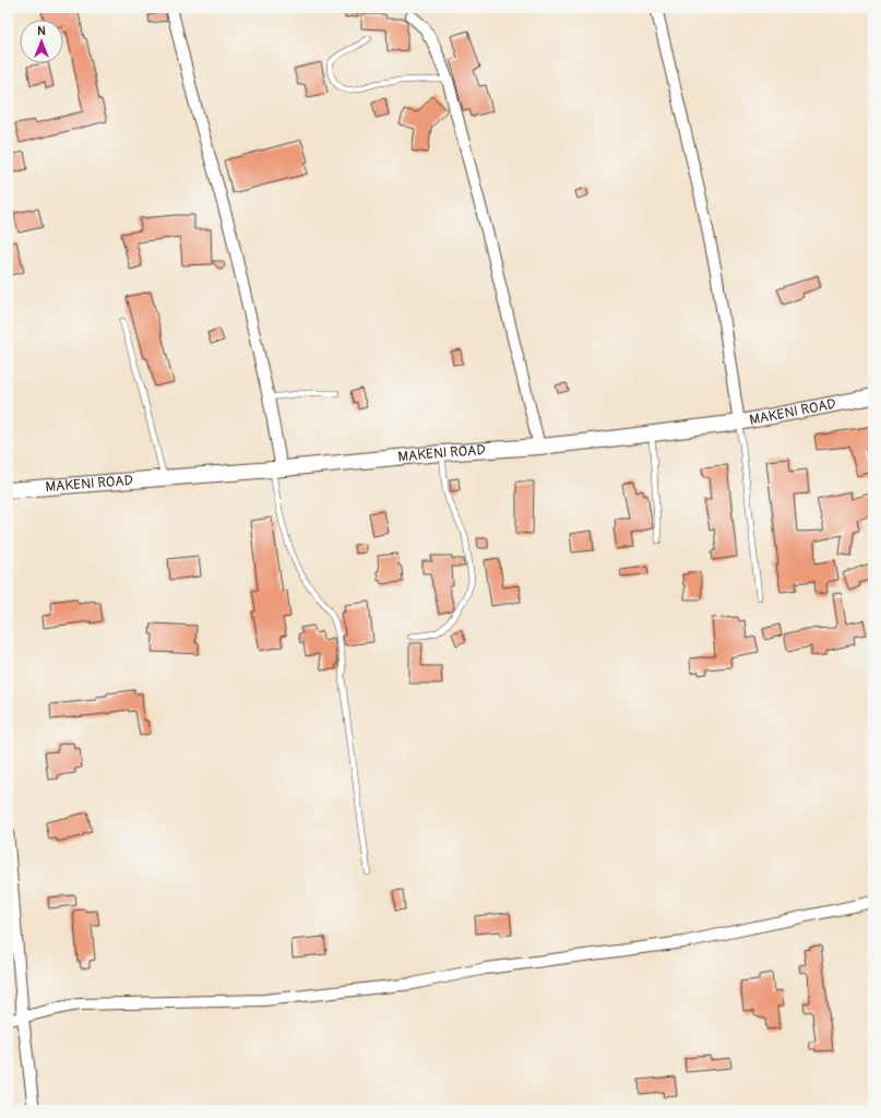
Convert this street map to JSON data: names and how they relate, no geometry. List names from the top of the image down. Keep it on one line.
{"streets":{"main road":["MAKENI ROAD"]},"north":"top"}
